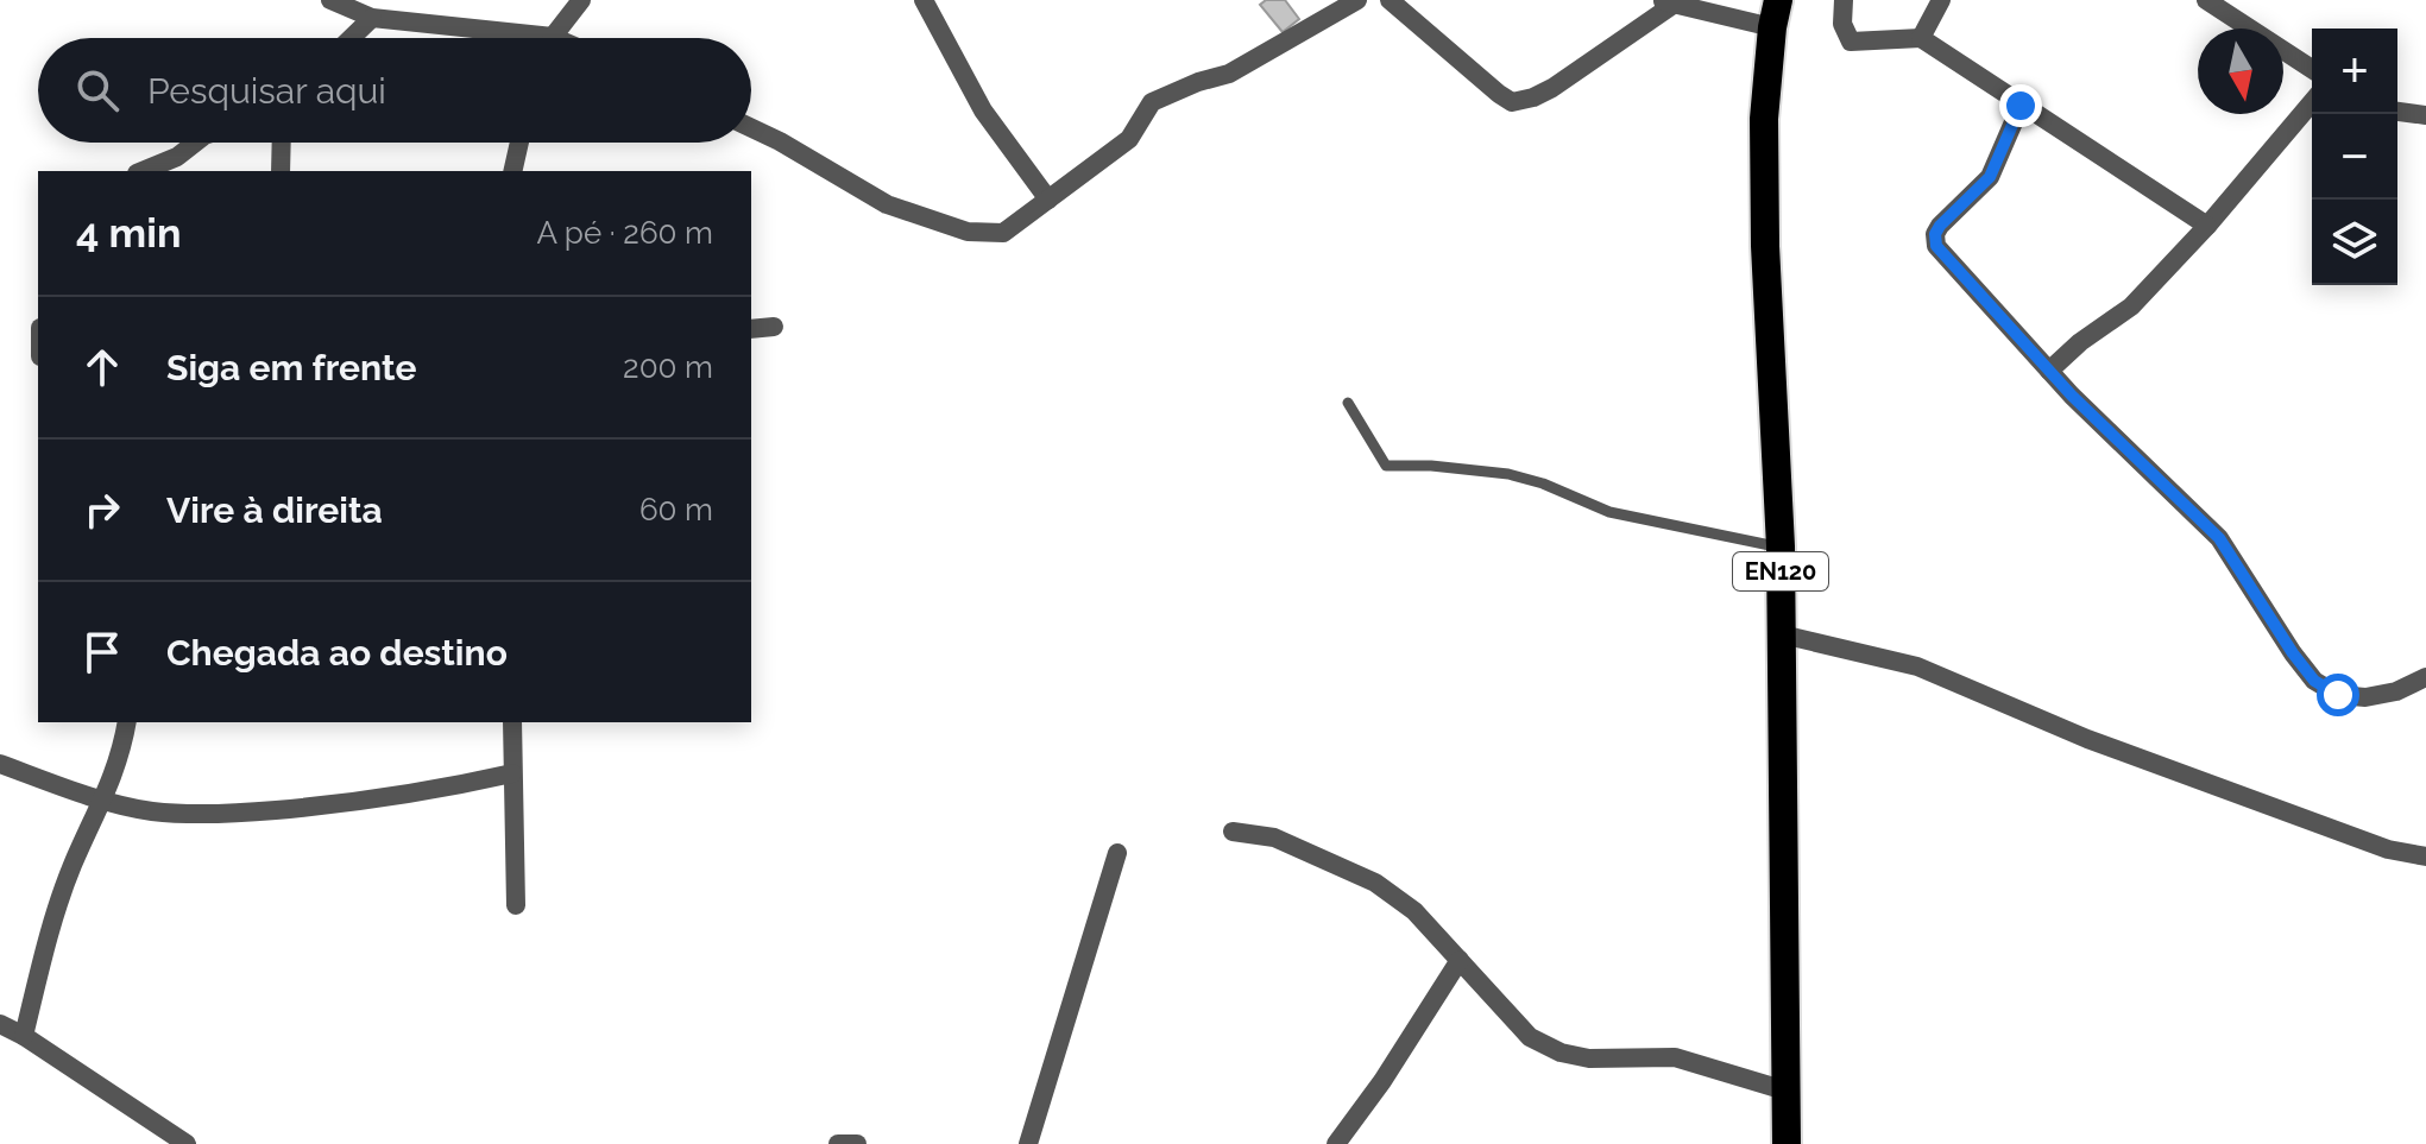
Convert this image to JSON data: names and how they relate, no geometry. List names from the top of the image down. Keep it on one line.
{"streets":{"highway":["EN120"]},"north":"bottom","page":{"map_buttons":["+","−"],"search":"Pesquisar aqui","heading":["4 min","A pé · 260 m"],"list":[["Siga em frente","200 m"],["Vire à direita","60 m"],"Chegada ao destino"]}}
